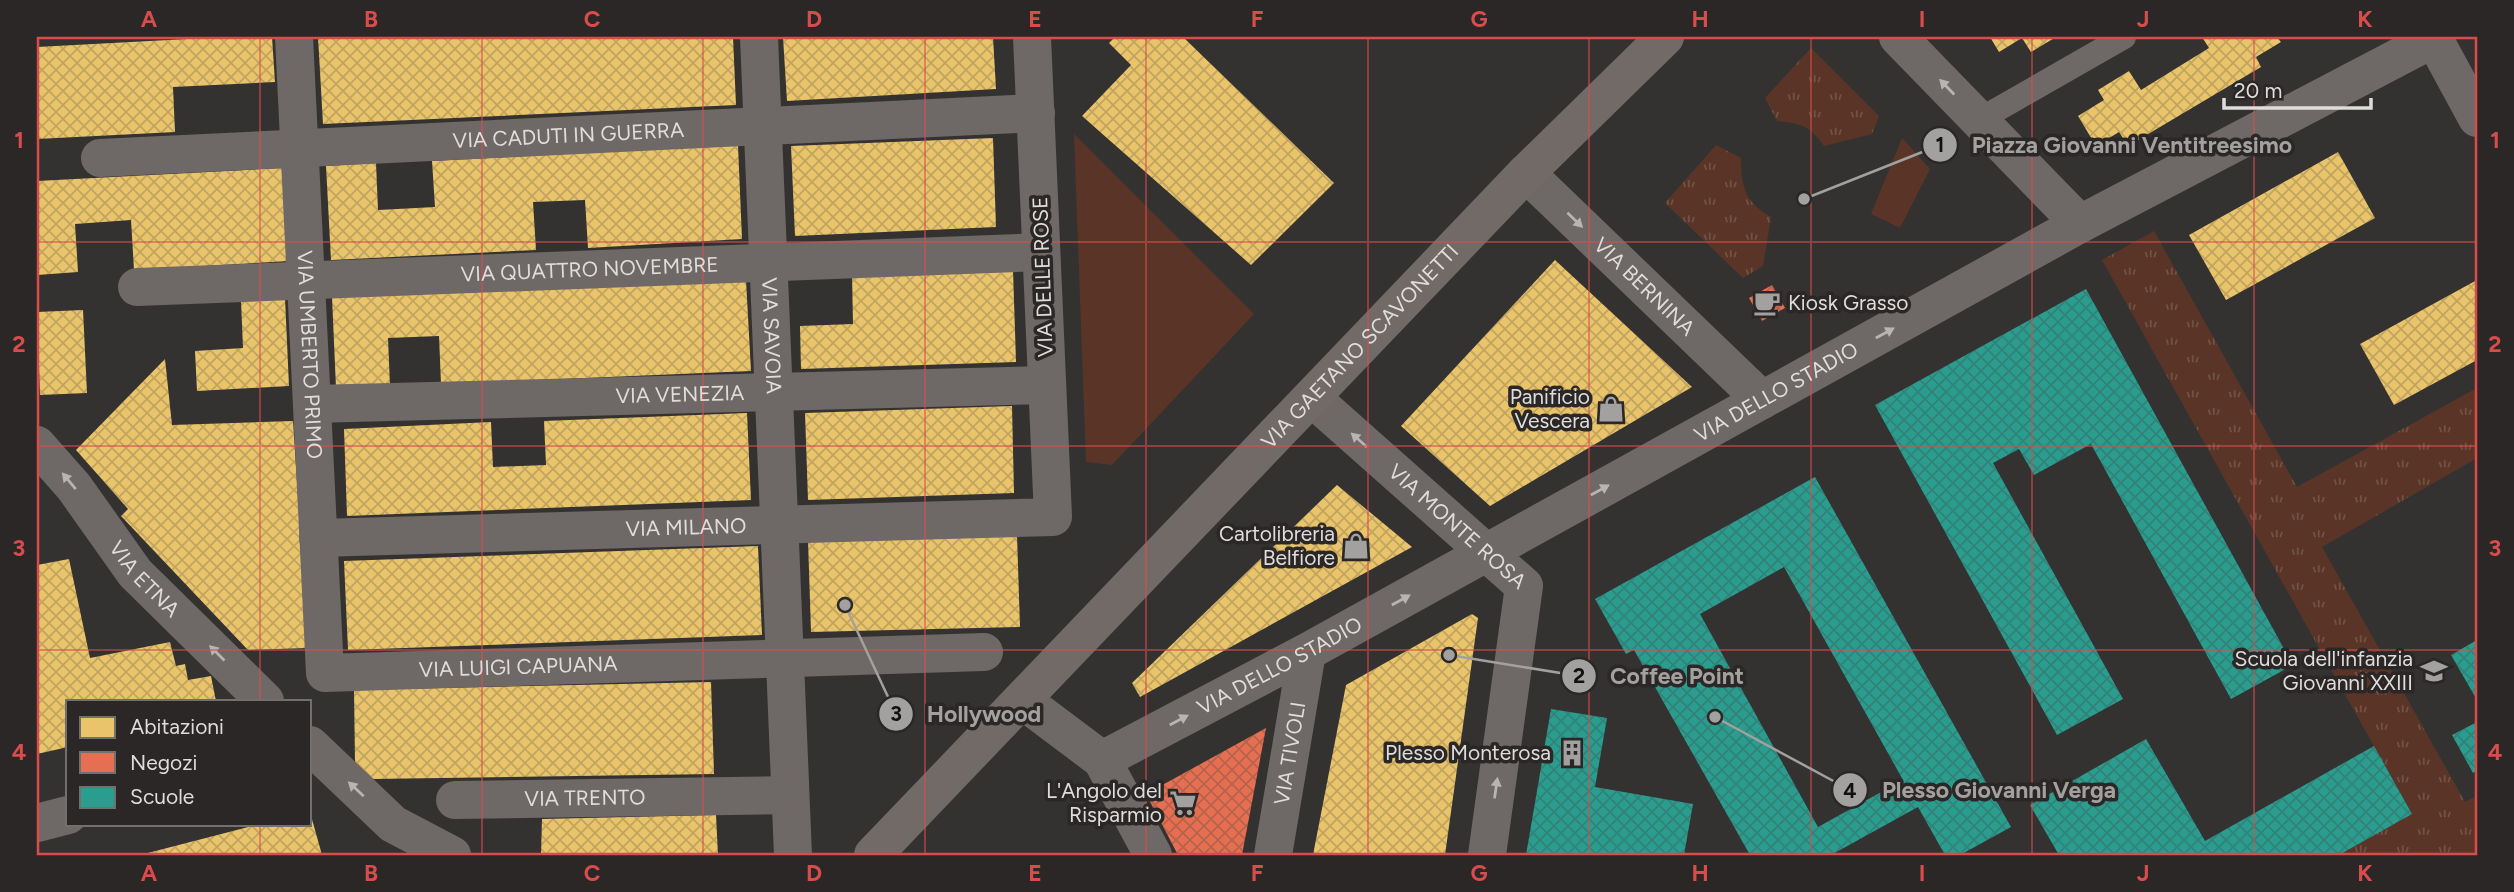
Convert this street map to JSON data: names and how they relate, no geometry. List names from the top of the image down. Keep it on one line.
{"streets":{"main road":["VIA GAETANO SCAVONETTI"],"street":["VIA CADUTI IN GUERRA","VIA QUATTRO NOVEMBRE","VIA DELLE ROSE","VIA BERNINA","VIA SAVOIA","VIA UMBERTO PRIMO","VIA DELLO STADIO","VIA VENEZIA","VIA MILANO","VIA MONTE ROSA","VIA ETNA","VIA LUIGI CAPUANA","VIA TIVOLI","VIA TRENTO"]},"crossings":[["VIA CADUTI IN GUERRA","VIA DELLE ROSE"],["VIA CADUTI IN GUERRA","VIA SAVOIA"],["VIA CADUTI IN GUERRA","VIA UMBERTO PRIMO"],["VIA QUATTRO NOVEMBRE","VIA DELLE ROSE"],["VIA QUATTRO NOVEMBRE","VIA SAVOIA"],["VIA QUATTRO NOVEMBRE","VIA UMBERTO PRIMO"],["VIA DELLE ROSE","VIA VENEZIA"],["VIA DELLE ROSE","VIA MILANO"],["VIA BERNINA","VIA GAETANO SCAVONETTI"],["VIA BERNINA","VIA DELLO STADIO"],["VIA SAVOIA","VIA VENEZIA"],["VIA SAVOIA","VIA MILANO"],["VIA SAVOIA","VIA LUIGI CAPUANA"],["VIA SAVOIA","VIA TRENTO"],["VIA GAETANO SCAVONETTI","VIA MONTE ROSA"],["VIA UMBERTO PRIMO","VIA VENEZIA"],["VIA UMBERTO PRIMO","VIA MILANO"],["VIA UMBERTO PRIMO","VIA LUIGI CAPUANA"],["VIA DELLO STADIO","VIA MONTE ROSA"],["VIA DELLO STADIO","VIA TIVOLI"]],"one_way":["VIA BERNINA","VIA DELLO STADIO","VIA MONTE ROSA","VIA ETNA"],"places":{"other":["Piazza Giovanni Ventitreesimo","Hollywood","Coffee Point","Plesso Giovanni Verga"],"cafe":["Kiosk Grasso"],"shop":["Panificio Vescera","Cartolibreria Belfiore"],"school or university":["Scuola dell'infanzia Giovanni XXIII"],"building":["Plesso Monterosa"],"supermarket":["L'Angolo del Risparmio"]},"legend":["Abitazioni","Negozi","Scuole"],"scale_bar":"20 m","grid":{"columns":["A","B","C","D","E","F","G","H","I","J","K"],"rows":["1","2","3","4"]}}
